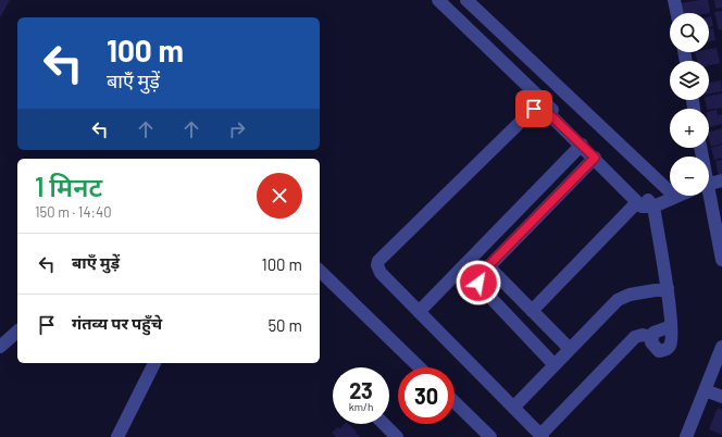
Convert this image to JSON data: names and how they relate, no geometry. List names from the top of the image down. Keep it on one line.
{"page":{"map_buttons":["+","−"],"turn":["100 m","बाएँ मुड़ें"],"heading":["1 मिनट","150 m · 14:40"],"list":[{"name":"बाएँ मुड़ें","value":"100 m"},{"name":"गंतव्य पर पहुँचे","value":"50 m"}],"speed":"23 km/h","limit":"30"}}
